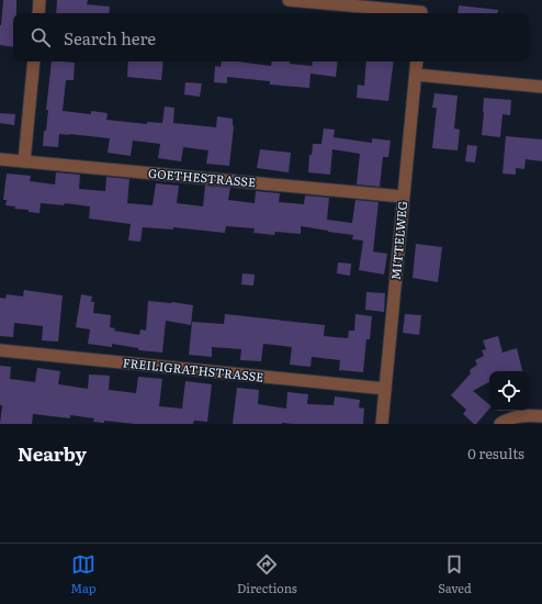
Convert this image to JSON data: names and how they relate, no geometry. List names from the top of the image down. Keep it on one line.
{"streets":{"street":["GOETHESTRASSE","MITTELWEG","FREILIGRATHSTRASSE"]},"crossings":[["GOETHESTRASSE","MITTELWEG"],["MITTELWEG","FREILIGRATHSTRASSE"]],"page":{"search":"Search here","heading":["Nearby","0 results"],"nav":["Map","Directions","Saved"]}}
